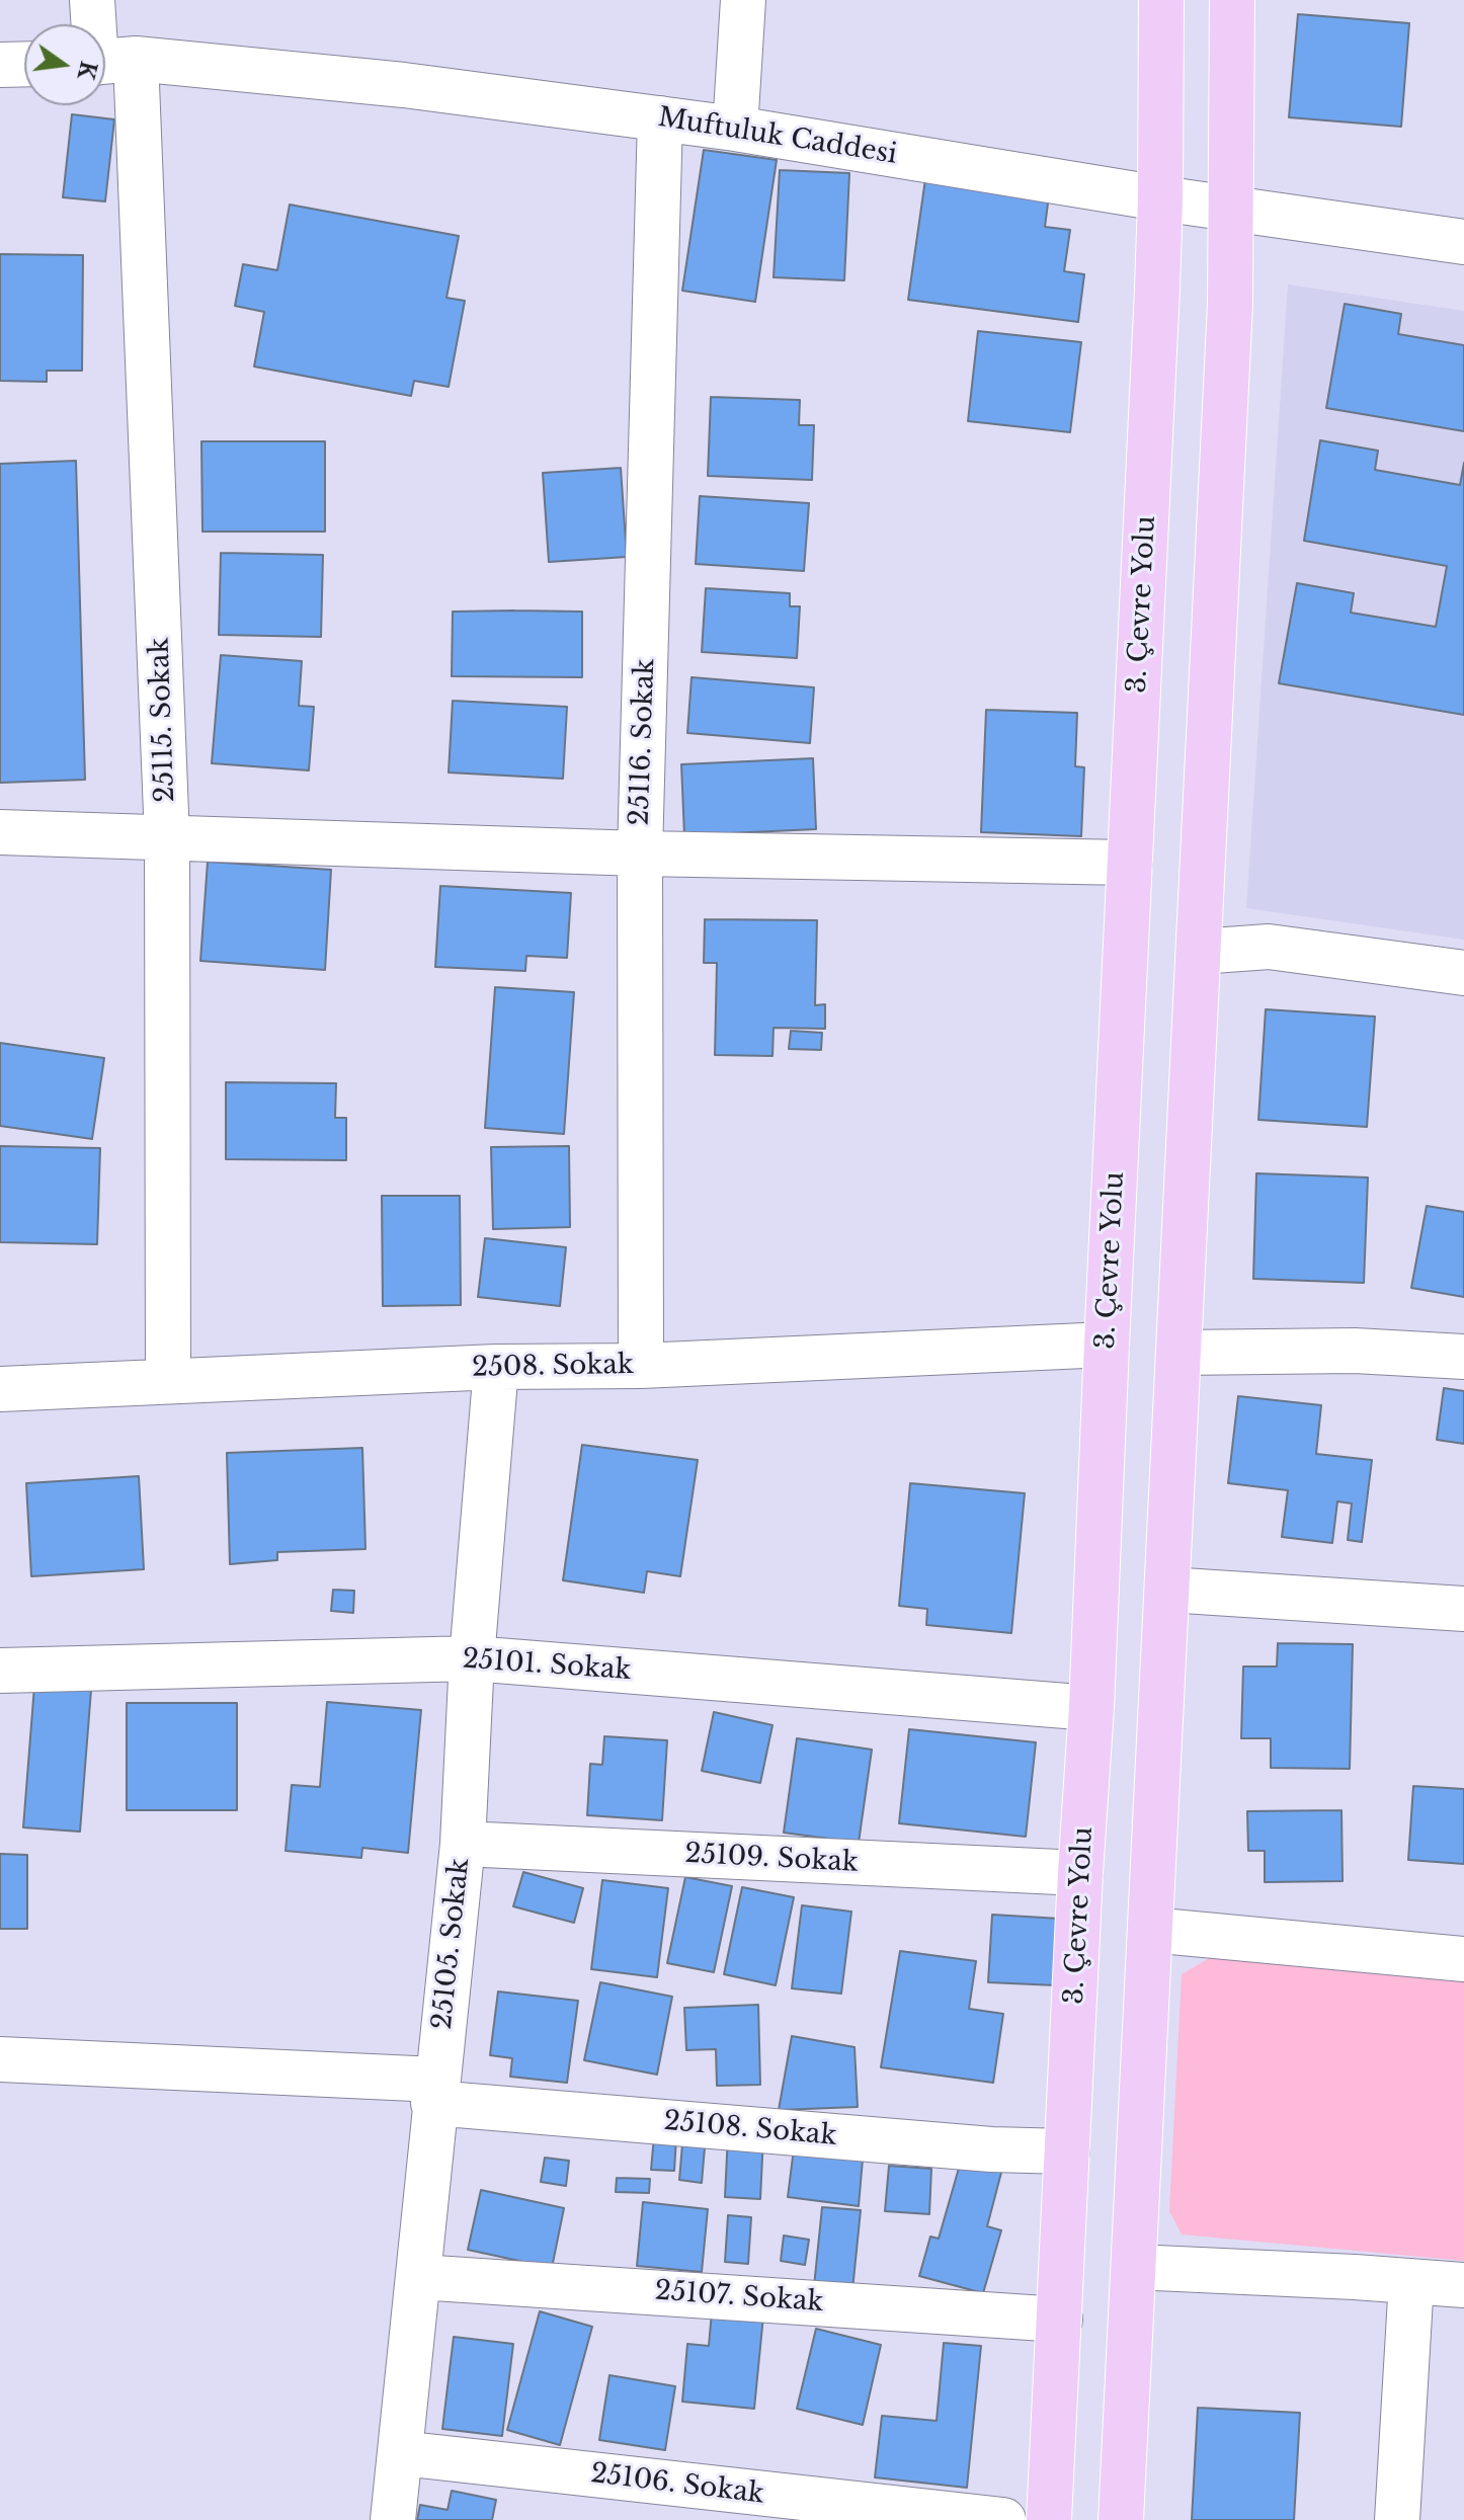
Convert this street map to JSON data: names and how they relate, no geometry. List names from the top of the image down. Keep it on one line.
{"streets":{"main road":["3. Çevre Yolu"],"street":["Muftuluk Caddesi","25115. Sokak","25116. Sokak","2508. Sokak","25101. Sokak","25109. Sokak","25105. Sokak","25108. Sokak","25107. Sokak","25106. Sokak"]},"crossings":[["Muftuluk Caddesi","3. Çevre Yolu"],["Muftuluk Caddesi","25115. Sokak"],["Muftuluk Caddesi","25116. Sokak"],["3. Çevre Yolu","2508. Sokak"],["3. Çevre Yolu","25101. Sokak"],["3. Çevre Yolu","25109. Sokak"],["3. Çevre Yolu","25108. Sokak"],["3. Çevre Yolu","25107. Sokak"],["25115. Sokak","2508. Sokak"],["25116. Sokak","2508. Sokak"],["2508. Sokak","25105. Sokak"],["25101. Sokak","25105. Sokak"],["25109. Sokak","25105. Sokak"],["25105. Sokak","25108. Sokak"],["25105. Sokak","25107. Sokak"],["25105. Sokak","25106. Sokak"]],"north":"right"}
